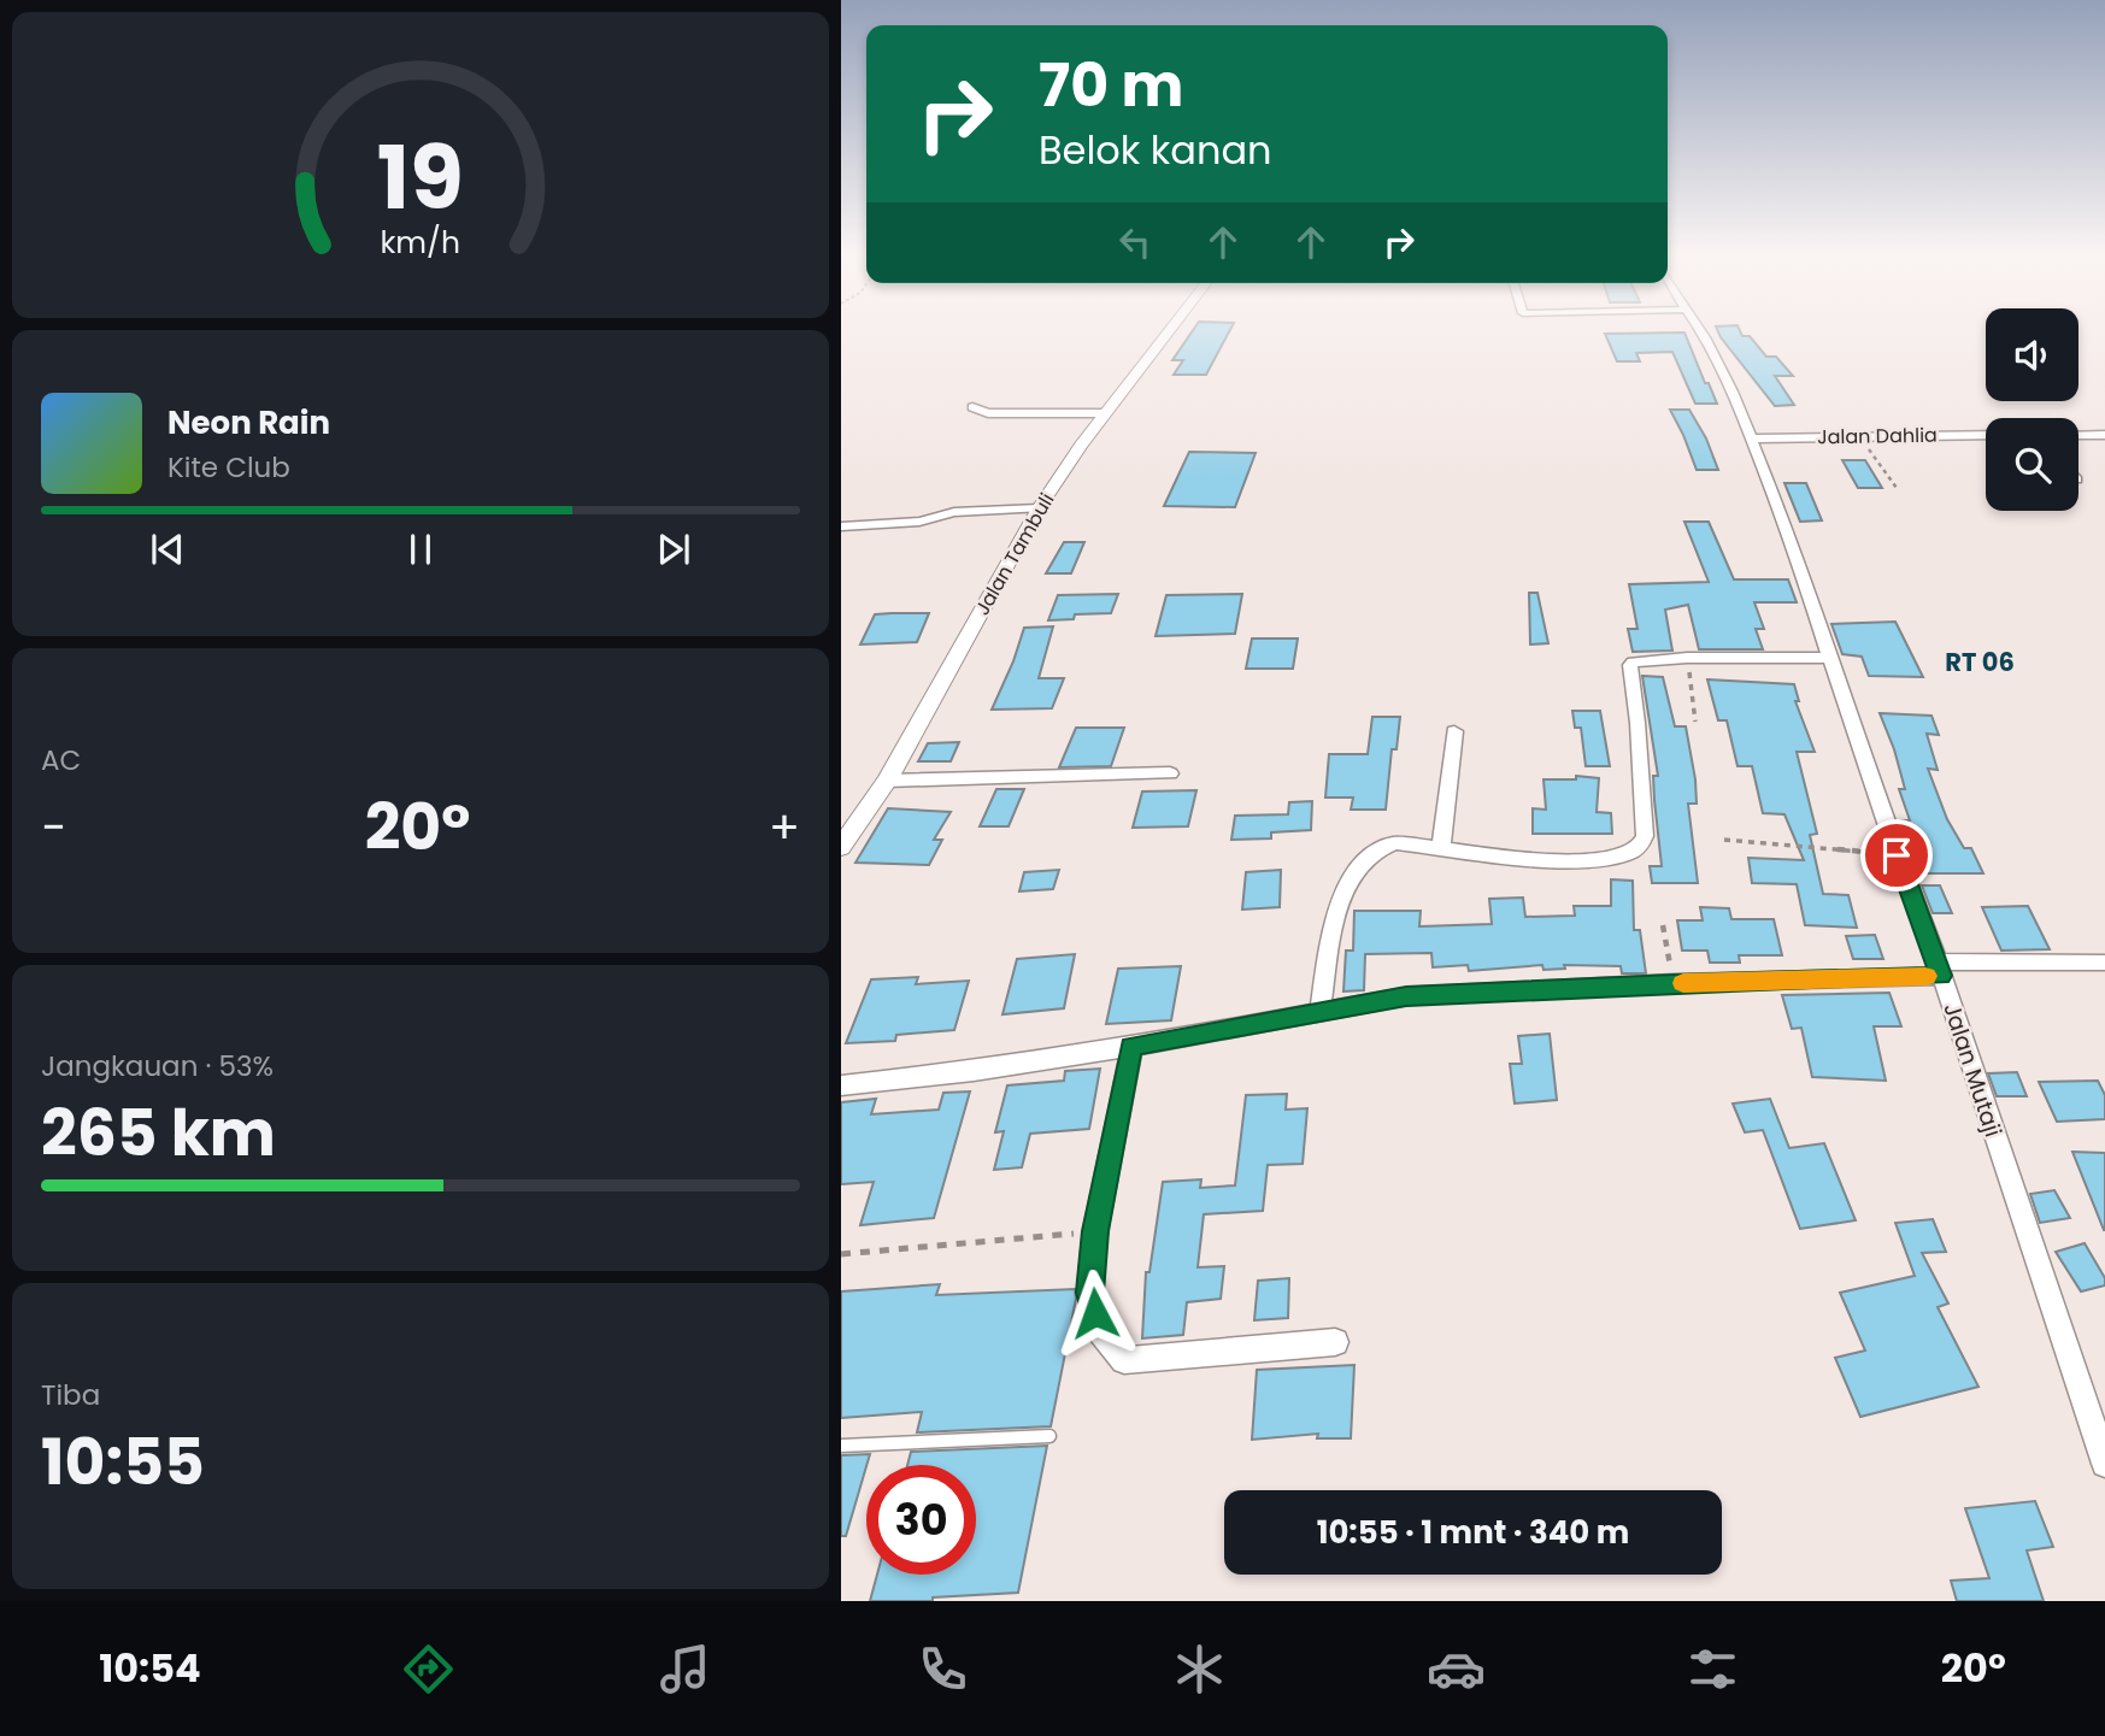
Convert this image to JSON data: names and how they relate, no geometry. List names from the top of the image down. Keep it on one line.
{"streets":{"street":["Jalan Dahlia","Jalan Tambuli","Jalan Mutaji"]},"crossings":[["Jalan Dahlia","Jalan Mutaji"]],"districts":["RT 06"],"page":{"turn":["70 m","Belok kanan"],"song":["Neon Rain","Kite Club"],"tile":["AC",["Jangkauan · 53%","265 km"],["Tiba","10:55"]],"heat":["−","20°","+"],"limit":"30","trip":"10:55 · 1 mnt · 340 m","tabs":["10:54","20°"],"gauge":["19","km/h"]}}
